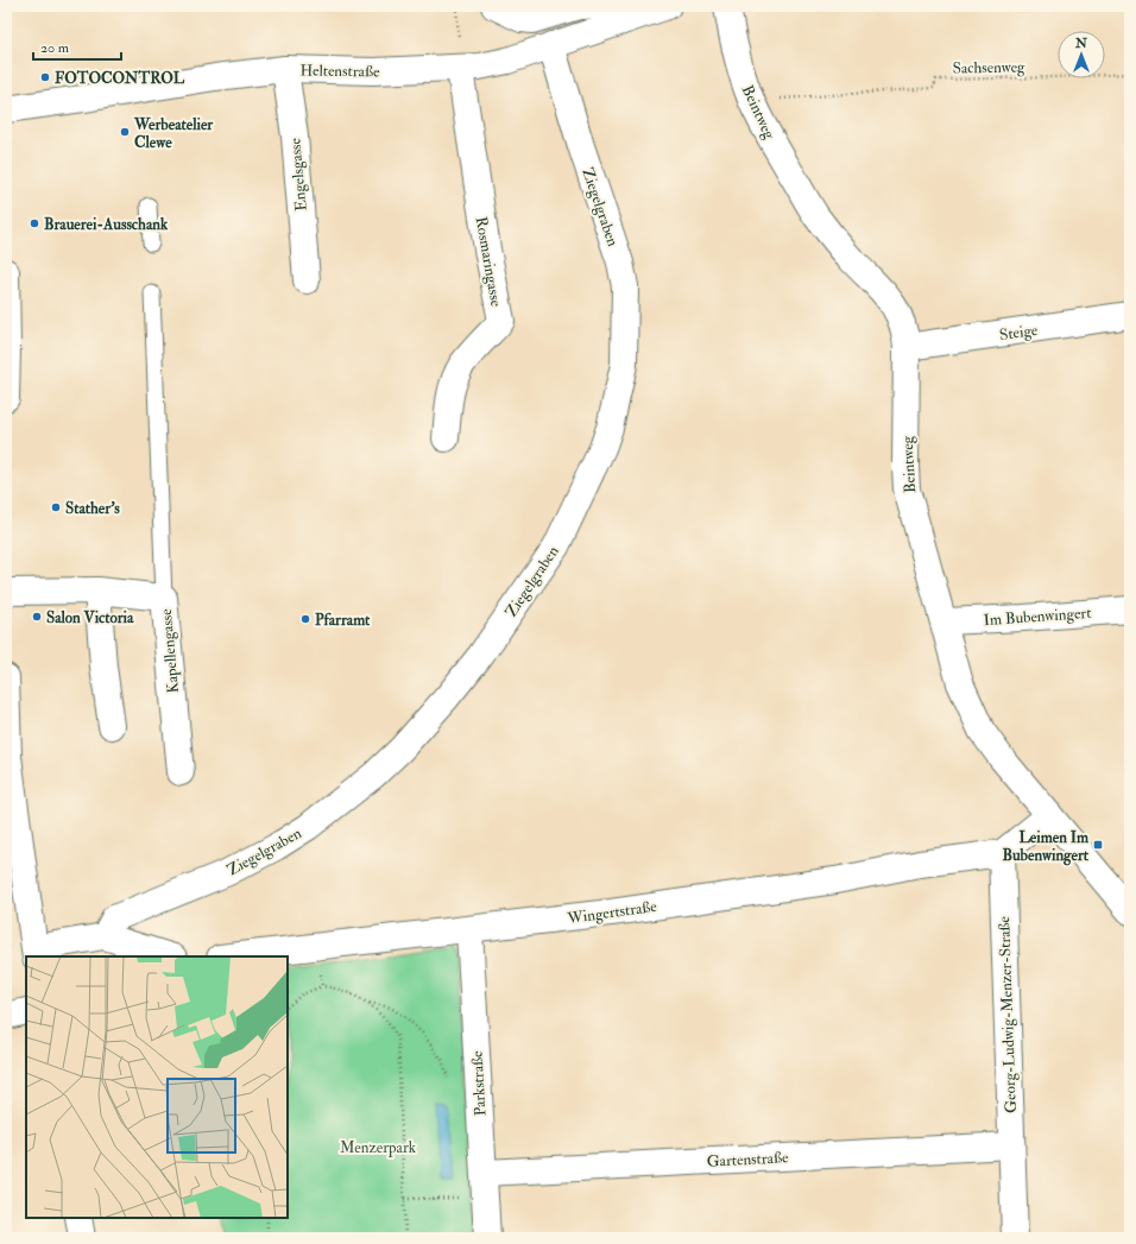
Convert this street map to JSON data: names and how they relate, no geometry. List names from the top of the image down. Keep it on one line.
{"streets":{"street":["Heltenstraße","Beintweg","Engelsgasse","Ziegelgraben","Rosmaringasse","Steige","Im Bubenwingert","Kapellengasse","Wingertstraße","Georg-Ludwig-Menzer-Straße","Parkstraße","Gartenstraße"],"path":["Sachsenweg"]},"crossings":[["Heltenstraße","Engelsgasse"],["Heltenstraße","Ziegelgraben"],["Heltenstraße","Rosmaringasse"],["Beintweg","Steige"],["Beintweg","Im Bubenwingert"],["Wingertstraße","Georg-Ludwig-Menzer-Straße"],["Wingertstraße","Parkstraße"],["Georg-Ludwig-Menzer-Straße","Gartenstraße"],["Parkstraße","Gartenstraße"]],"parks":["Menzerpark"],"places":{"other":["FOTOCONTROL","Werbeatelier Clewe","Brauerei-Ausschank","Stather's","Salon Victoria","Pfarramt"],"transit":["Leimen Im Bubenwingert"]},"scale_bar":"20 m","north":"top"}
